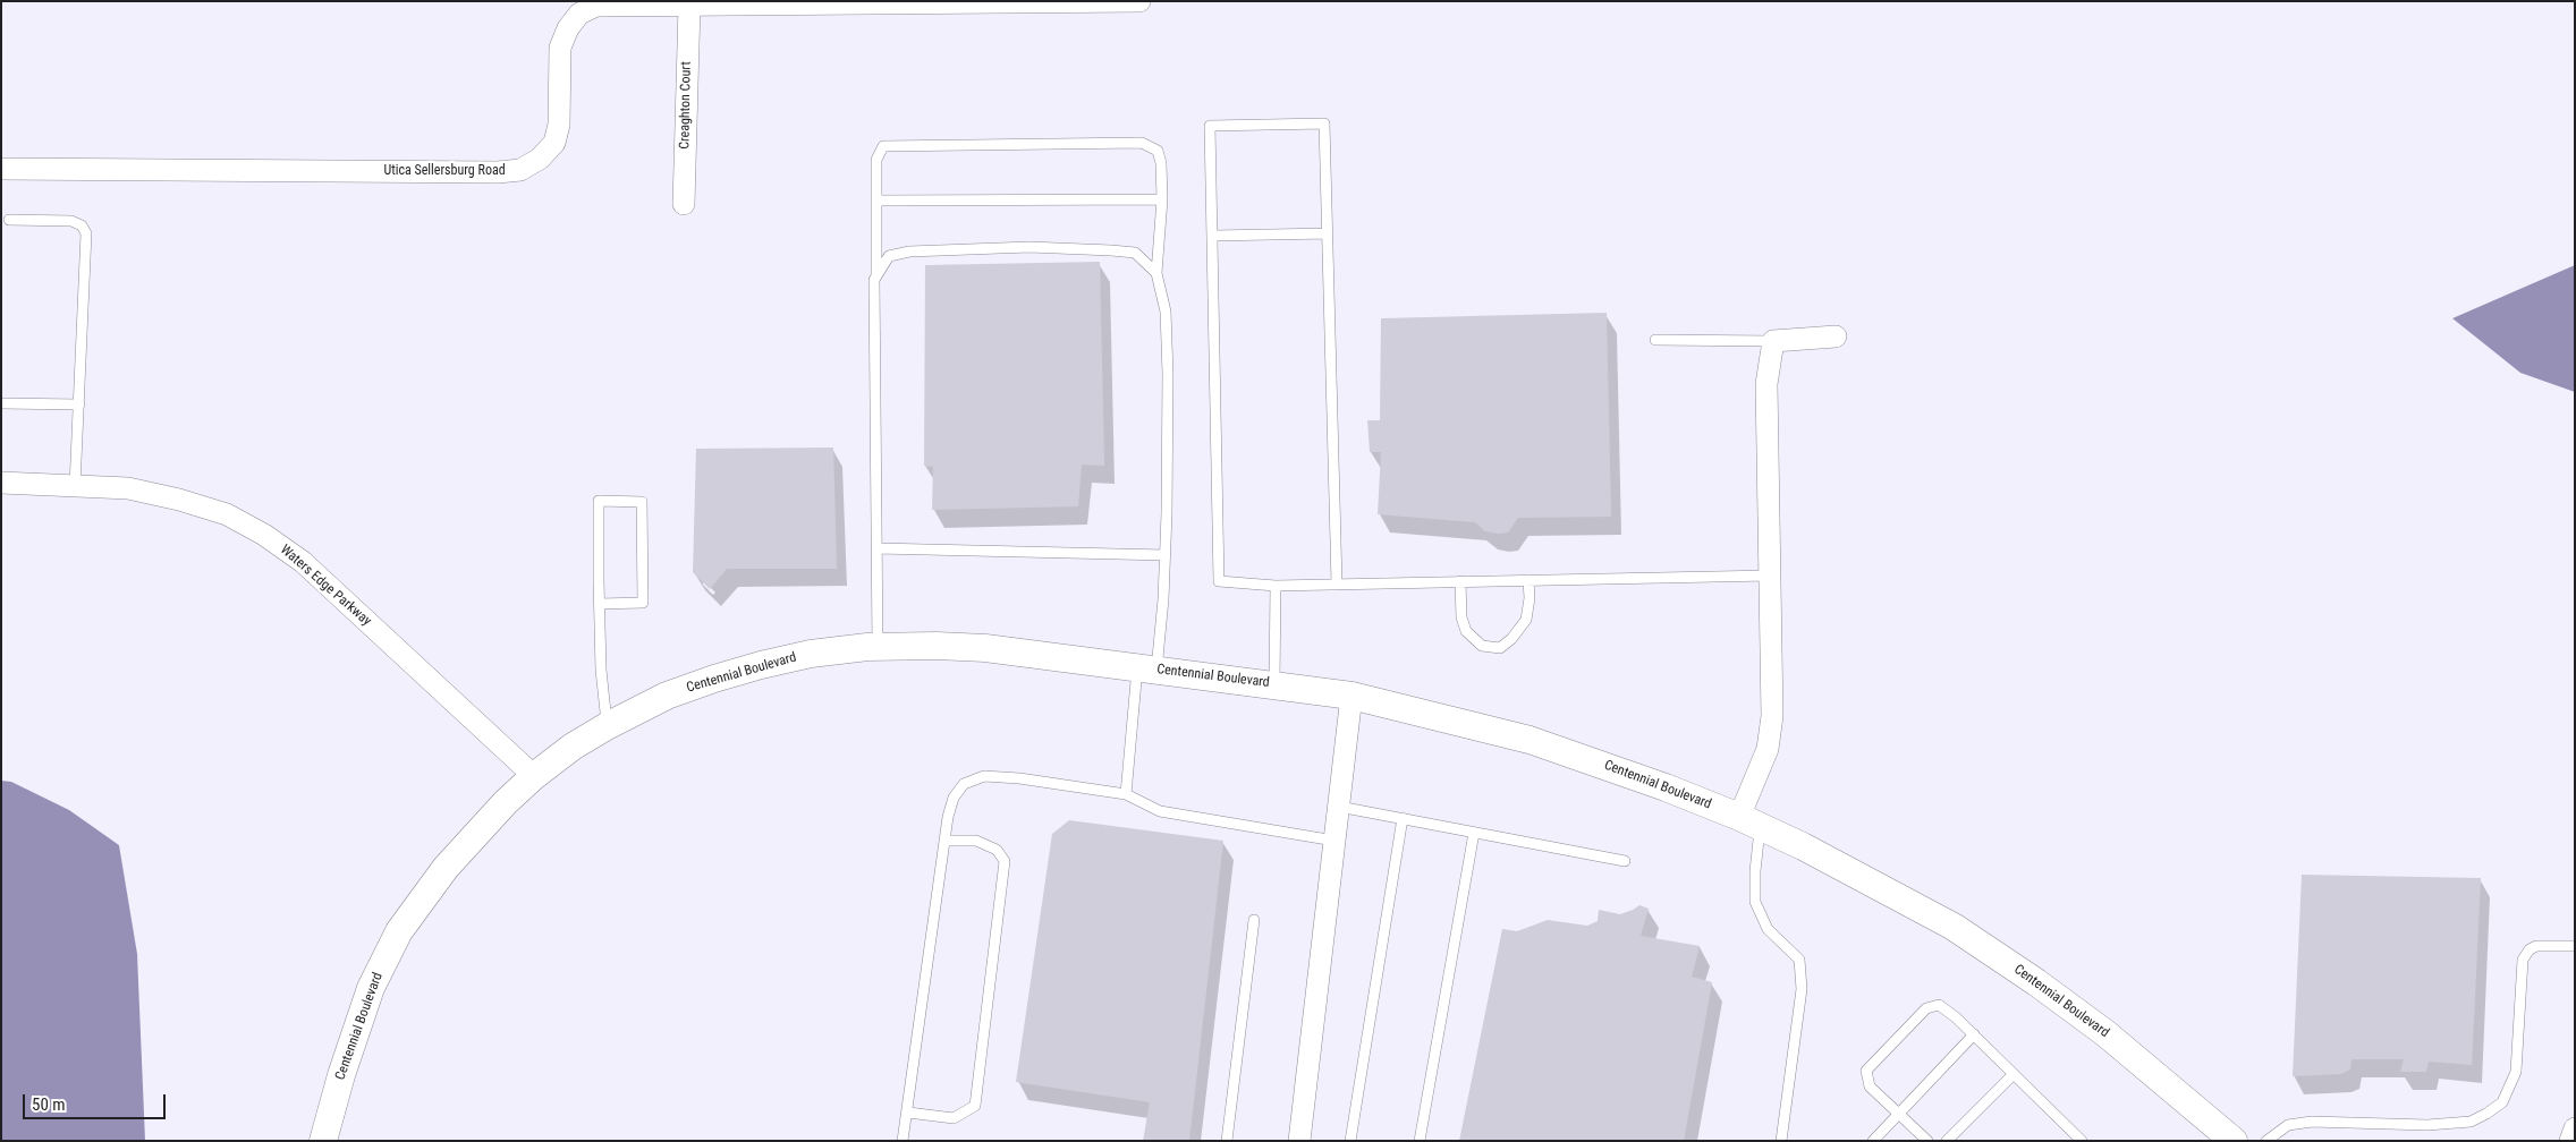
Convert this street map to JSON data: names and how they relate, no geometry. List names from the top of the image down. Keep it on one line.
{"streets":{"street":["Creaghton Court","Utica Sellersburg Road","Waters Edge Parkway","Centennial Boulevard"]},"crossings":[["Creaghton Court","Utica Sellersburg Road"],["Waters Edge Parkway","Centennial Boulevard"]],"scale_bar":"50 m"}
